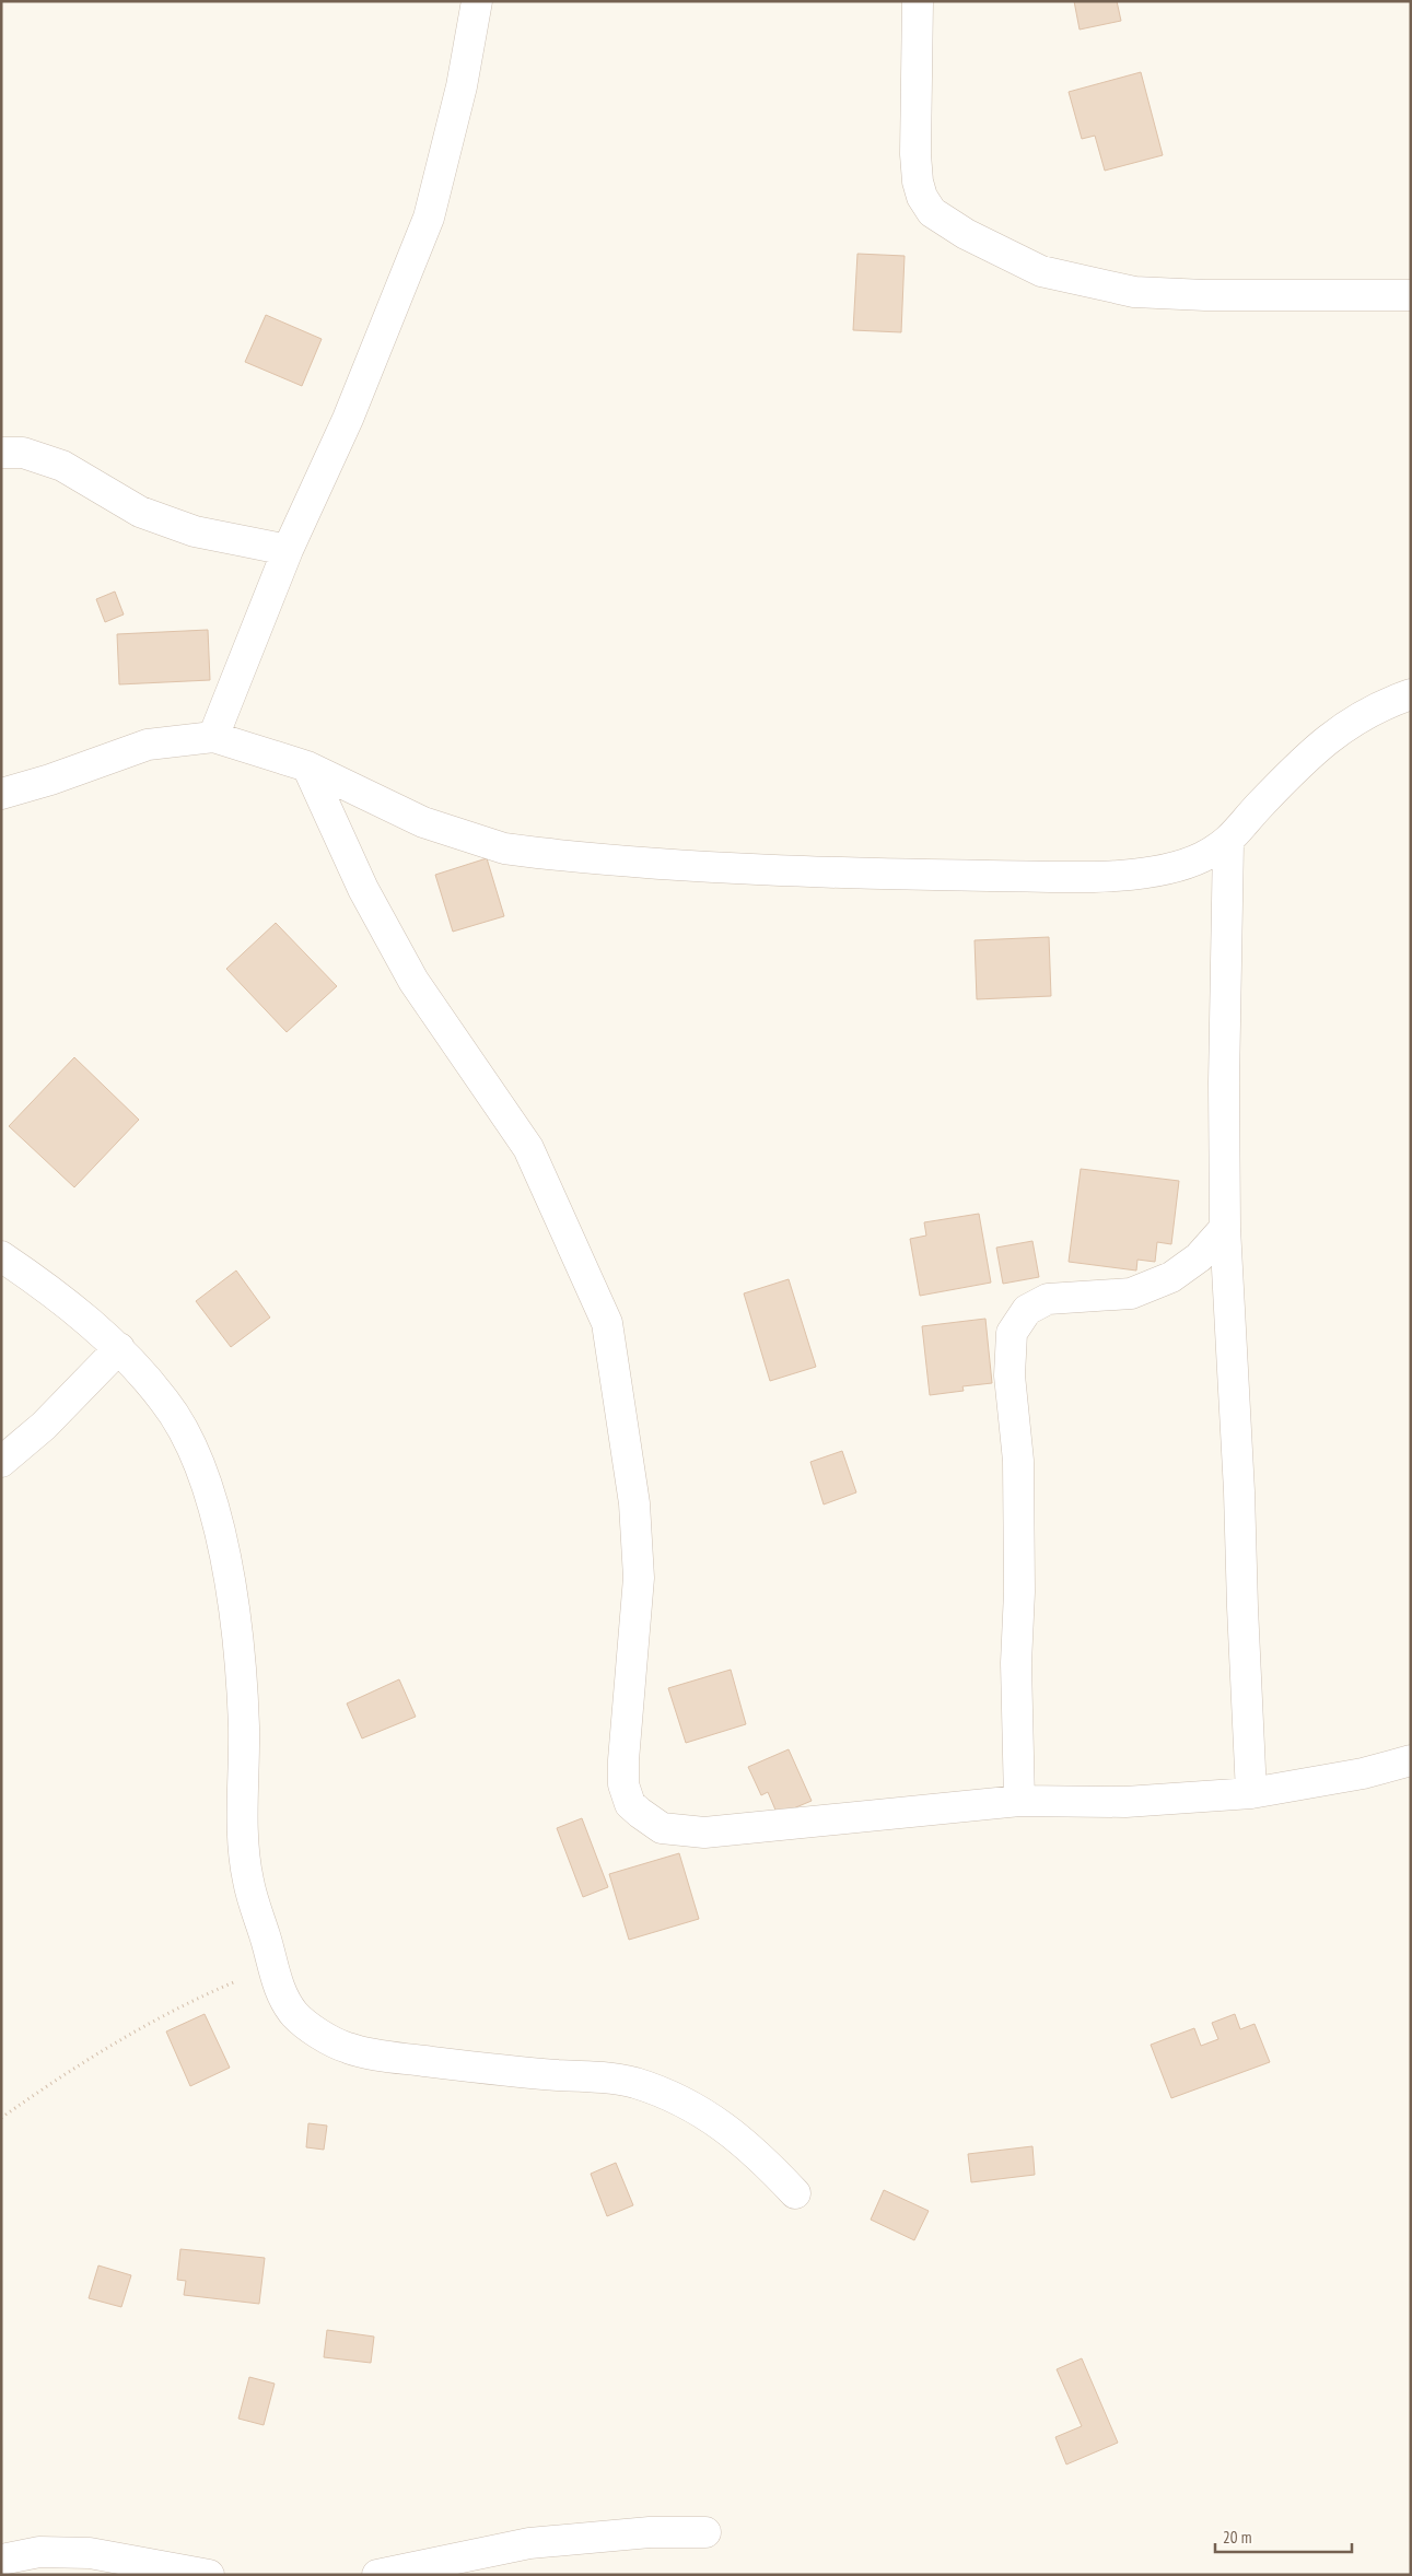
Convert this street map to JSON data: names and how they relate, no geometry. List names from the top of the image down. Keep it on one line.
{"scale_bar":"20 m"}
